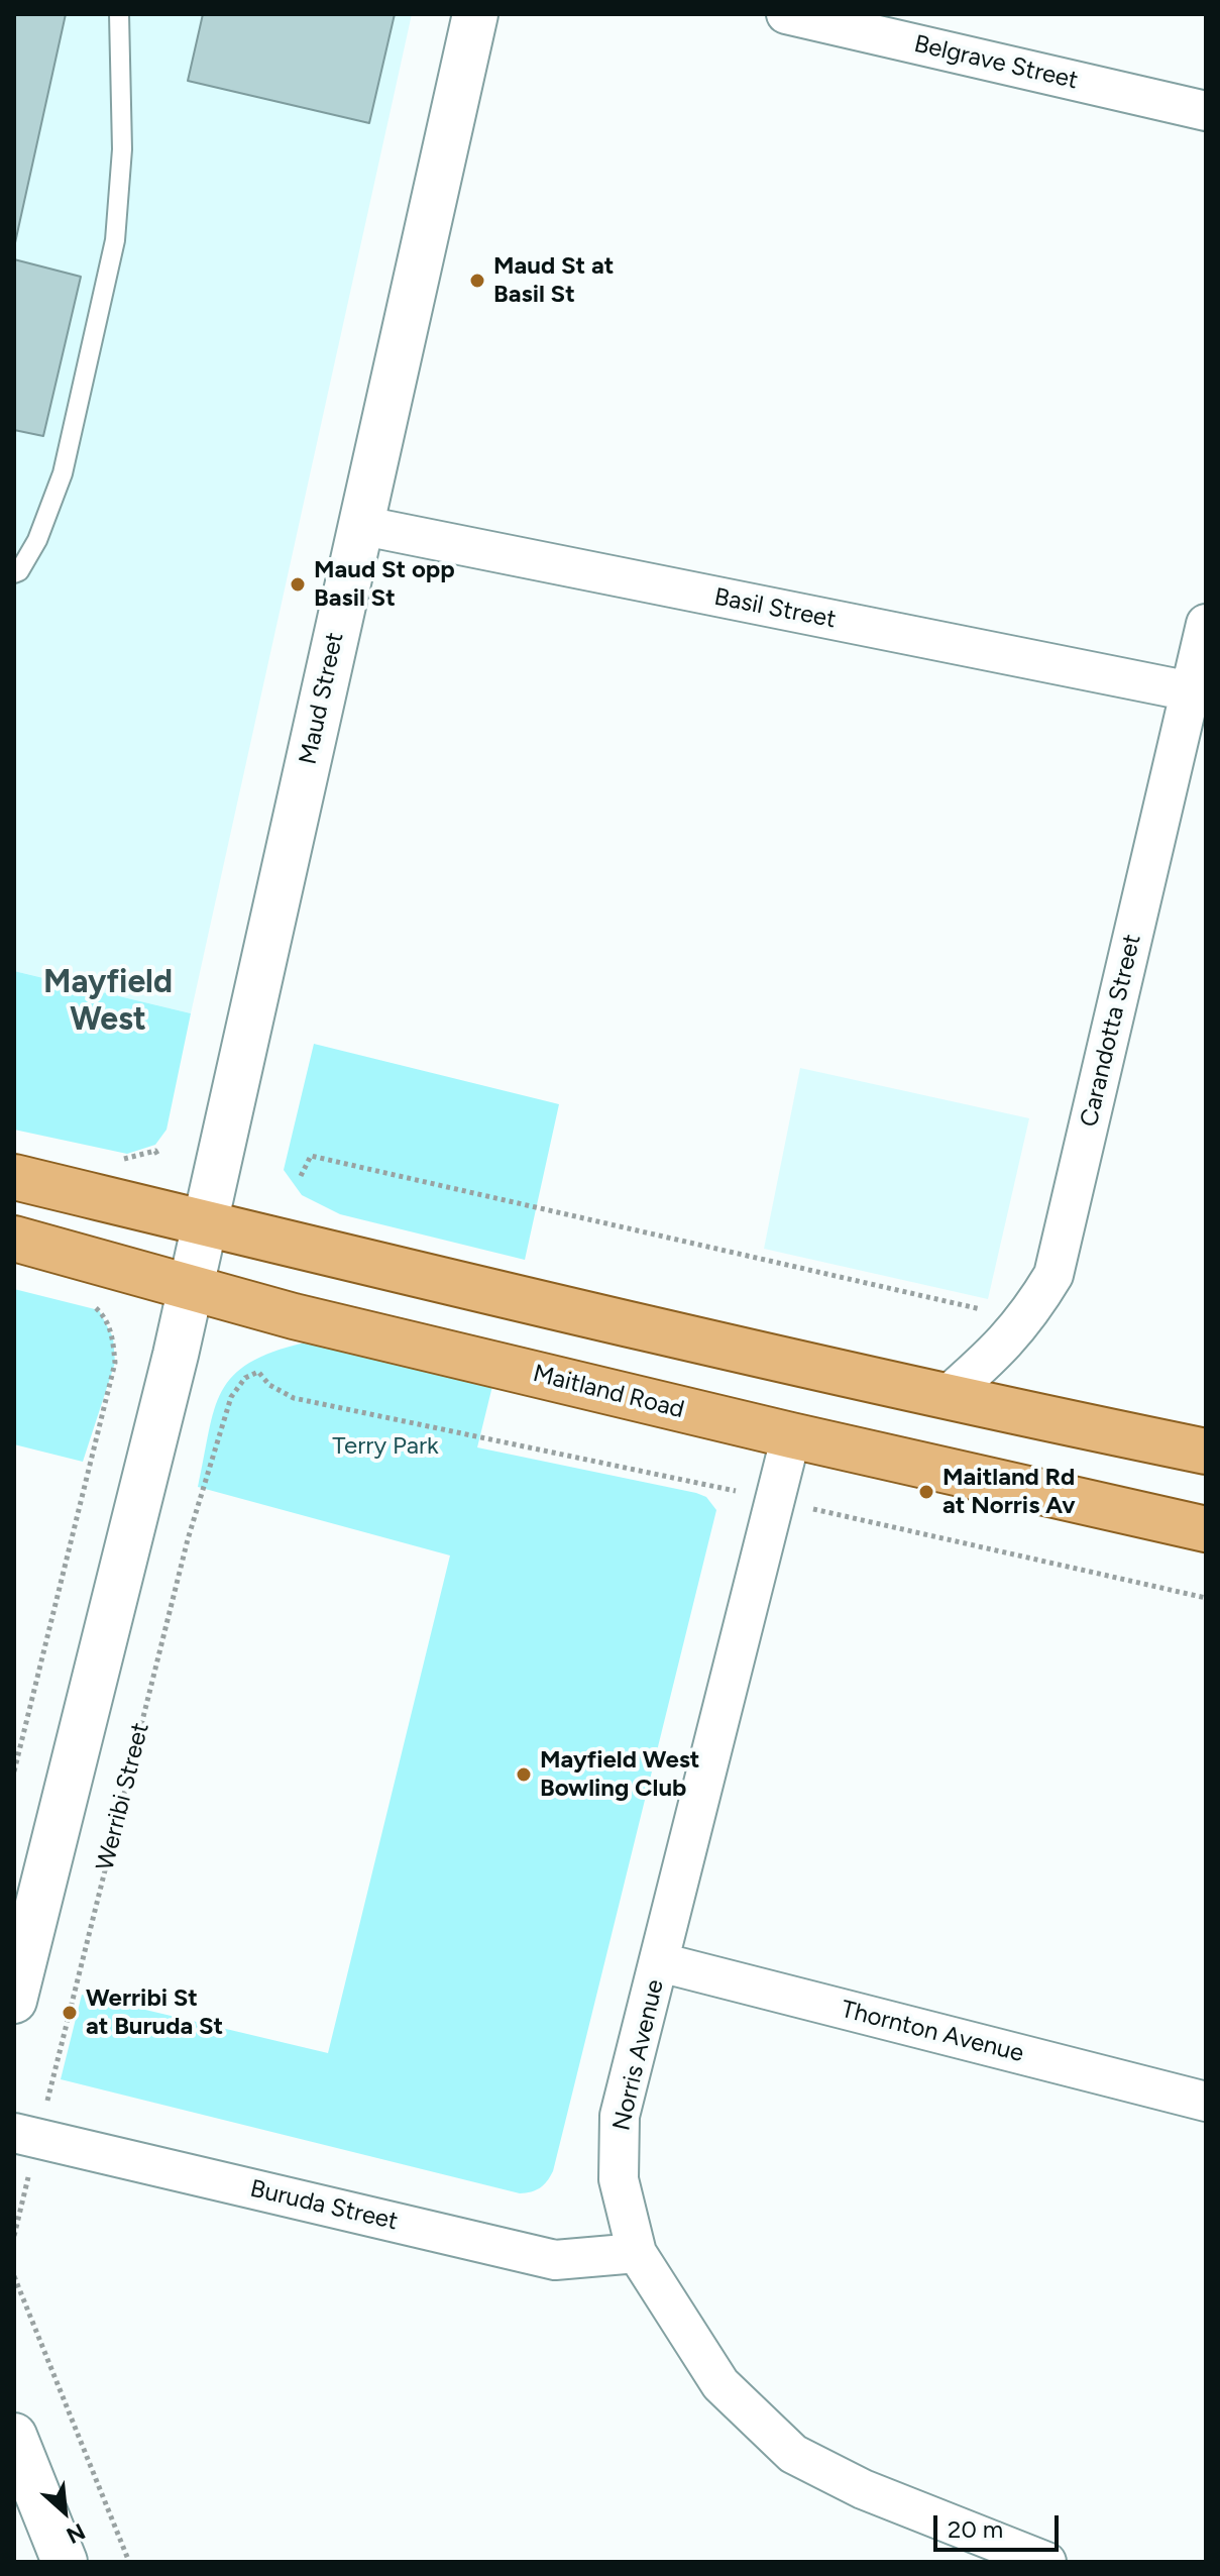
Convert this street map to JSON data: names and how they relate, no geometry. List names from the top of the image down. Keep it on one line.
{"streets":{"main road":["Maud Street","Maitland Road"],"street":["Belgrave Street","Basil Street","Carandotta Street","Thornton Avenue","Norris Avenue","Buruda Street"],"path":["Werribi Street"]},"crossings":[["Basil Street","Maud Street"],["Basil Street","Carandotta Street"],["Maud Street","Maitland Road"],["Maitland Road","Norris Avenue"],["Werribi Street","Buruda Street"],["Thornton Avenue","Norris Avenue"],["Norris Avenue","Buruda Street"]],"districts":["Mayfield West"],"parks":["Terry Park"],"places":["Maud St at Basil St","Maud St opp Basil St","Maitland Rd at Norris Av","Mayfield West Bowling Club","Werribi St at Buruda St"],"scale_bar":"20 m","north":"bottom right"}
